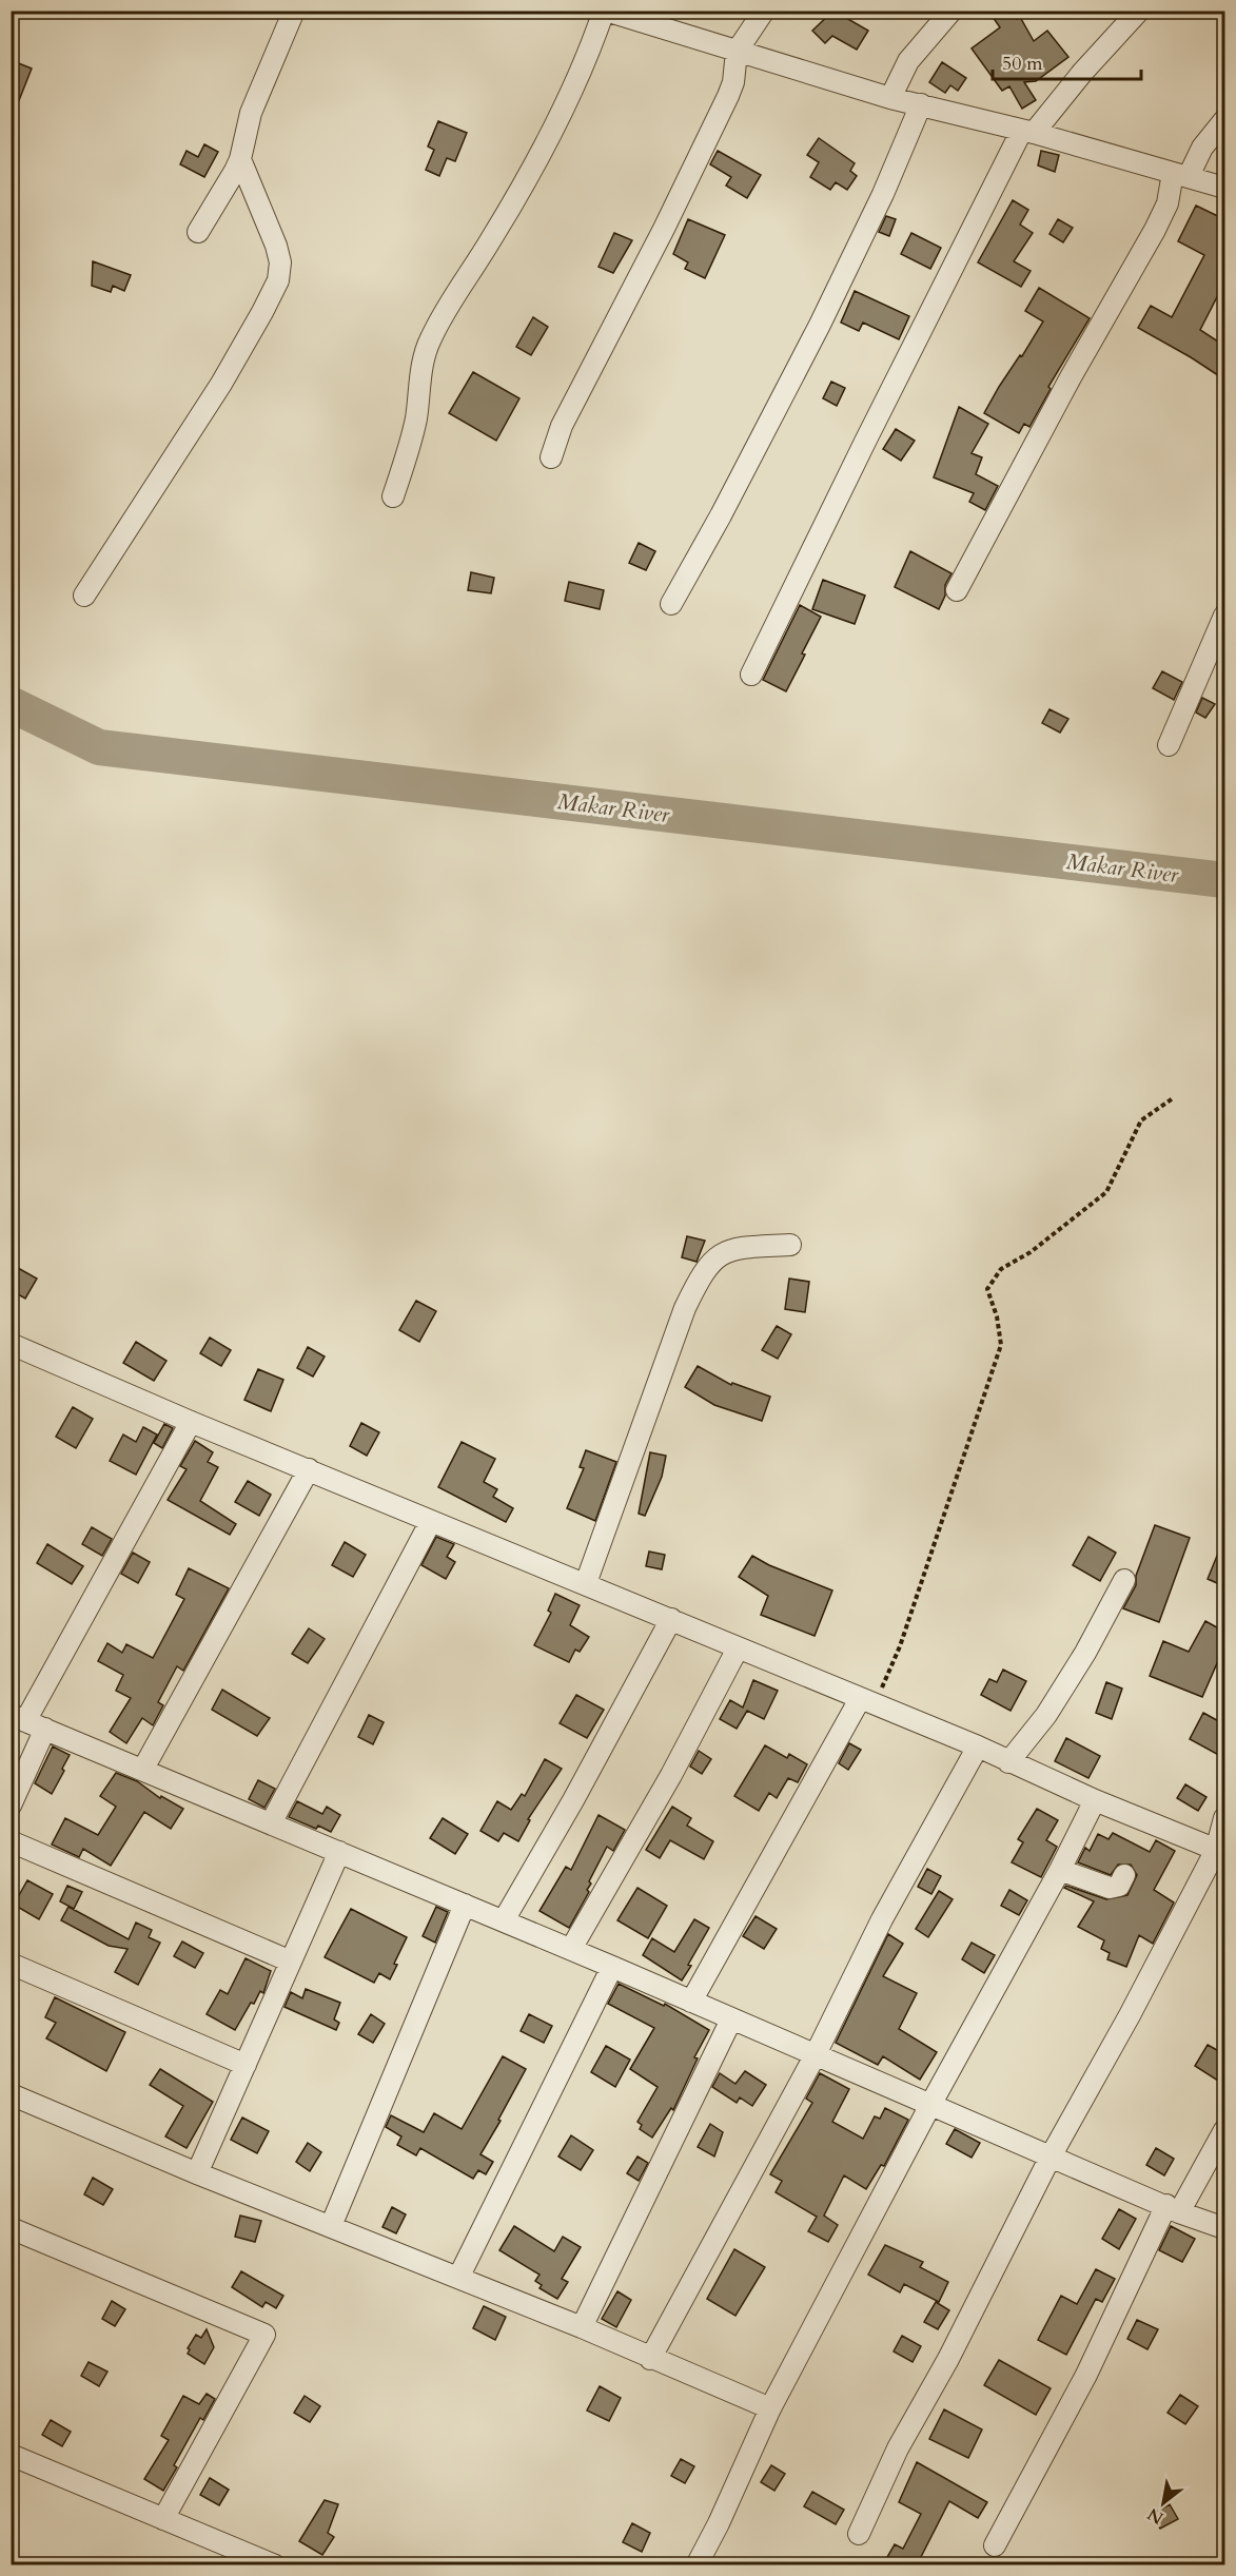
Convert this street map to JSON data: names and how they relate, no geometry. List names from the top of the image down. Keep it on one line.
{"water":["Makar River"],"scale_bar":"50 m","north":"bottom left"}
